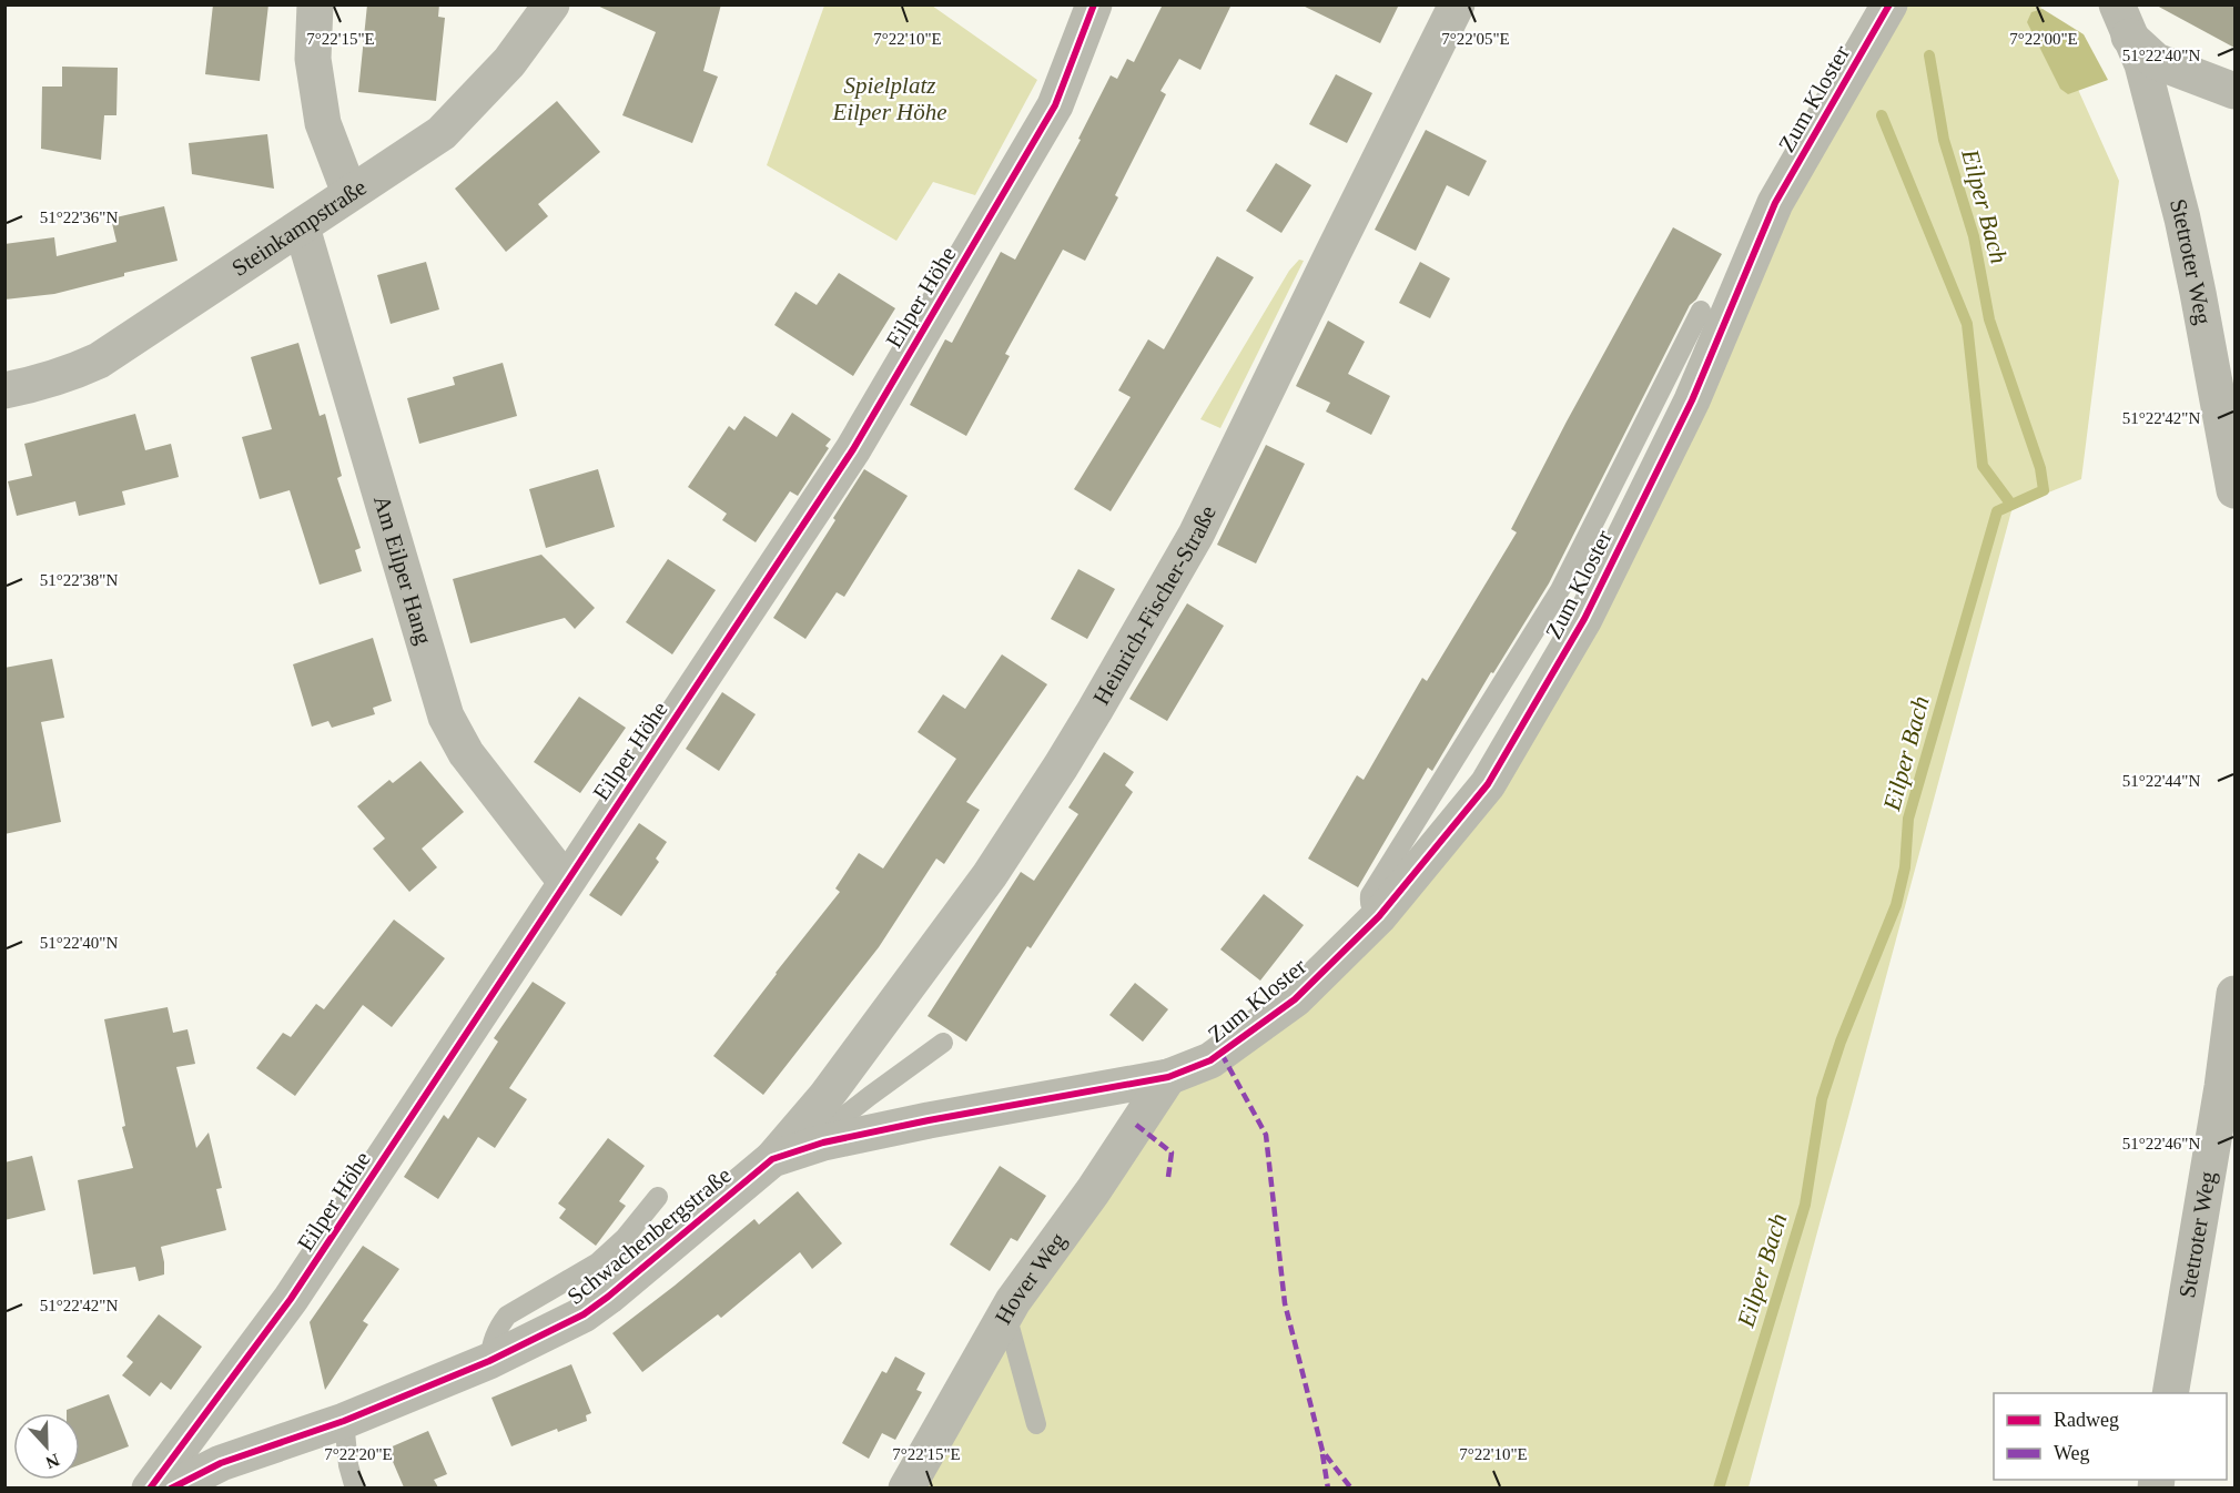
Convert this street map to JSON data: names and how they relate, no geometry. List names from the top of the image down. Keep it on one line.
{"streets":{"street":["Zum Kloster","Steinkampstraße","Stetroter Weg","Eilper Höhe","Am Eilper Hang","Heinrich-Fischer-Straße","Schwachenbergstraße","Hover Weg"]},"crossings":[["Zum Kloster","Schwachenbergstraße"],["Zum Kloster","Hover Weg"],["Steinkampstraße","Am Eilper Hang"],["Eilper Höhe","Am Eilper Hang"],["Heinrich-Fischer-Straße","Schwachenbergstraße"],["Schwachenbergstraße","Hover Weg"]],"water":["Eilper Bach"],"parks":["Spielplatz Eilper Höhe"],"legend":["Radweg","Weg"],"north":"bottom","coordinates":["7°22'15\"E","7°22'10\"E","7°22'05\"E","7°22'00\"E","51°22'40\"N","51°22'36\"N","51°22'42\"N","51°22'38\"N","51°22'44\"N","51°22'46\"N","7°22'20\"E"]}
